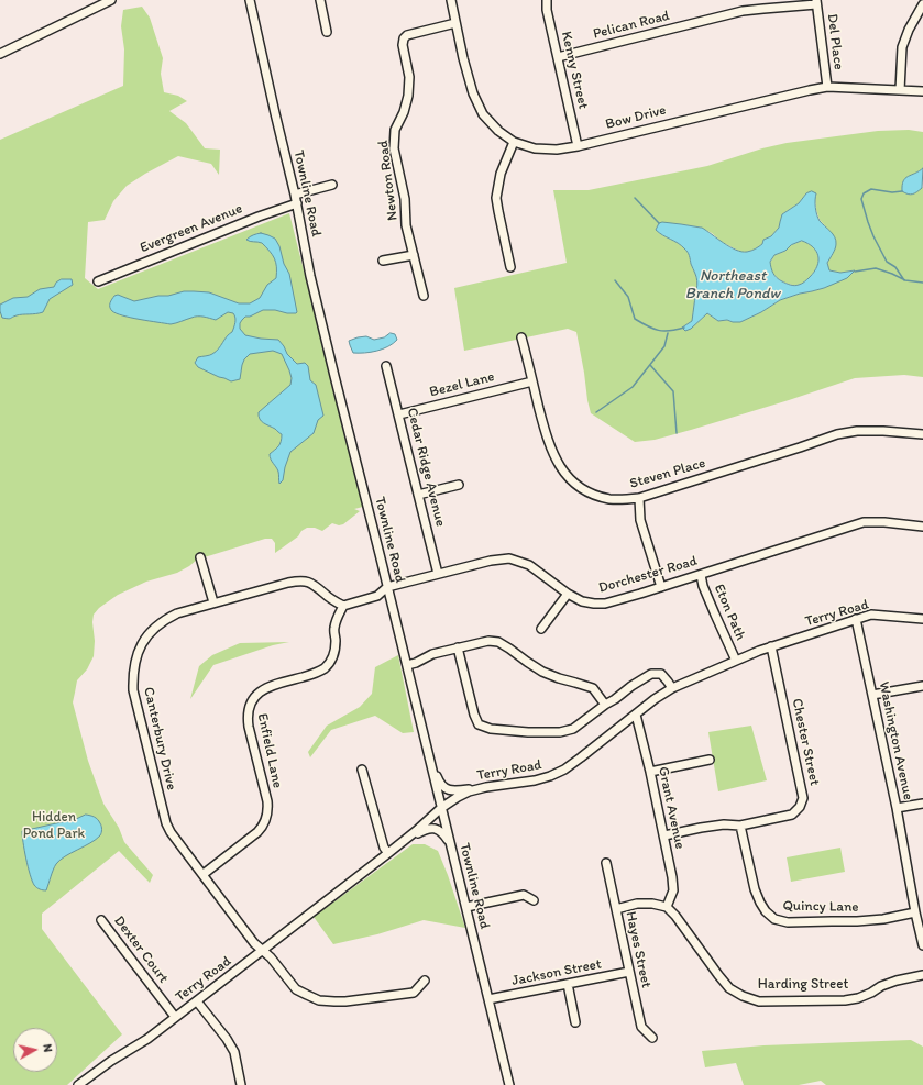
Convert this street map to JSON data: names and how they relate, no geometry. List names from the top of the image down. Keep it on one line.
{"streets":{"street":["Pelican Road","Del Place","Kenny Street","Bow Drive","Newton Road","Townline Road","Evergreen Avenue","Bezel Lane","Cedar Ridge Avenue","Steven Place","Dorchester Road","Eton Path","Terry Road","Canterbury Drive","Washington Avenue","Chester Street","Enfield Lane","Grant Avenue","Quincy Lane","Dexter Court","Hayes Street","Jackson Street","Harding Street"]},"crossings":[["Pelican Road","Del Place"],["Pelican Road","Kenny Street"],["Del Place","Bow Drive"],["Kenny Street","Bow Drive"],["Bow Drive","Newton Road"],["Townline Road","Evergreen Avenue"],["Townline Road","Dorchester Road"],["Townline Road","Terry Road"],["Townline Road","Jackson Street"],["Bezel Lane","Cedar Ridge Avenue"],["Bezel Lane","Steven Place"],["Cedar Ridge Avenue","Dorchester Road"],["Dorchester Road","Eton Path"],["Eton Path","Terry Road"],["Terry Road","Canterbury Drive"],["Terry Road","Washington Avenue"],["Terry Road","Chester Street"],["Terry Road","Grant Avenue"],["Terry Road","Dexter Court"],["Canterbury Drive","Enfield Lane"],["Washington Avenue","Quincy Lane"],["Chester Street","Grant Avenue"],["Chester Street","Quincy Lane"],["Grant Avenue","Harding Street"],["Hayes Street","Jackson Street"]],"water":["Northeast Branch Pondw"],"parks":["Hidden Pond Park"],"north":"right"}
